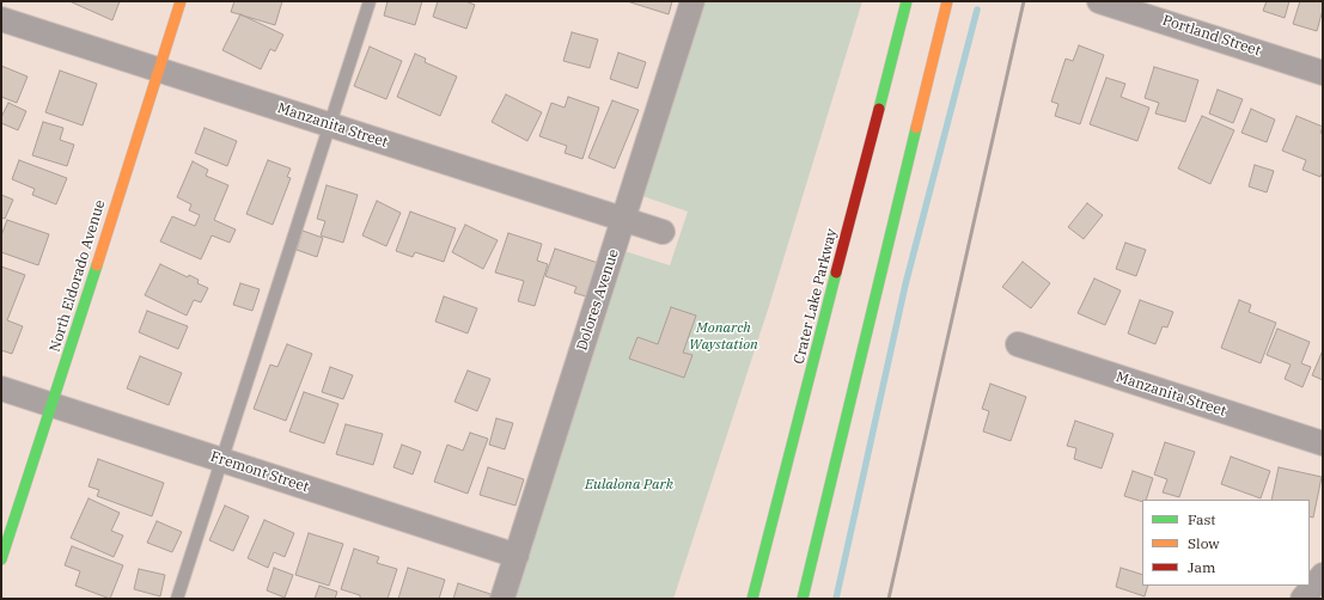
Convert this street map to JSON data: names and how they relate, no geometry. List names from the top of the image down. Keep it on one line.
{"streets":{"main road":["North Eldorado Avenue","Crater Lake Parkway"],"street":["Portland Street","Manzanita Street","Dolores Avenue","Fremont Street"]},"crossings":[["Manzanita Street","North Eldorado Avenue"],["Manzanita Street","Dolores Avenue"],["North Eldorado Avenue","Fremont Street"],["Dolores Avenue","Fremont Street"]],"parks":["Monarch Waystation","Eulalona Park"],"legend":["Fast","Slow","Jam"]}
